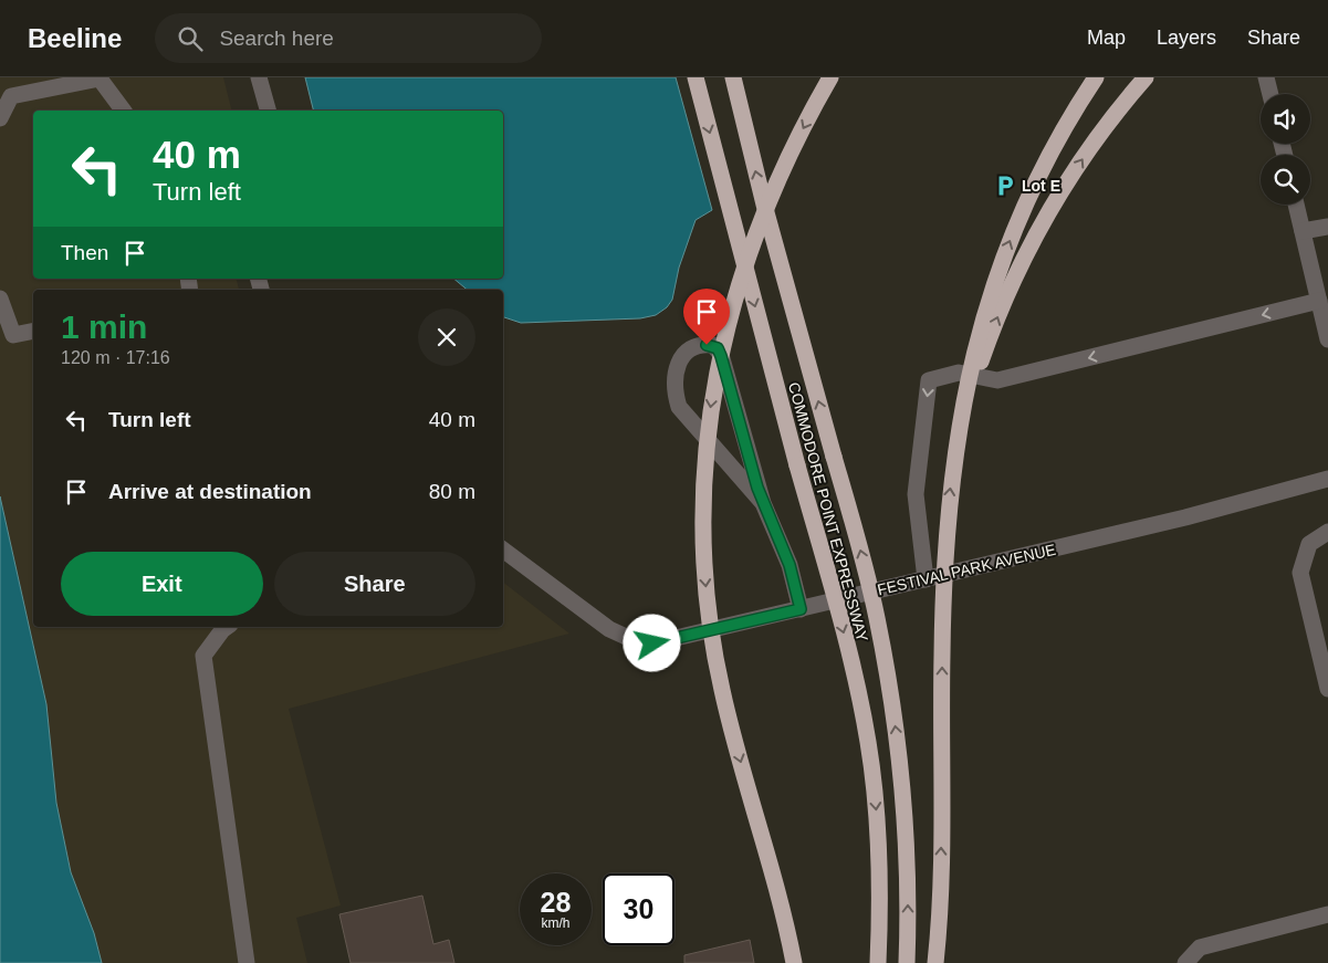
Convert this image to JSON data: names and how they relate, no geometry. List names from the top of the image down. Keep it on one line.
{"streets":{"highway":["COMMODORE POINT EXPRESSWAY"],"street":["FESTIVAL PARK AVENUE"]},"places":{"parking":["Lot E"]},"page":{"header":"Beeline","search":"Search here","nav":["Map","Layers","Share"],"turn":["40 m","Turn left"],"then":"Then","heading":["1 min","120 m · 17:16"],"list":[{"name":"Turn left","value":"40 m"},{"name":"Arrive at destination","value":"80 m"}],"buttons":["Exit","Share"],"speed":"28 km/h","limit":"30"}}
